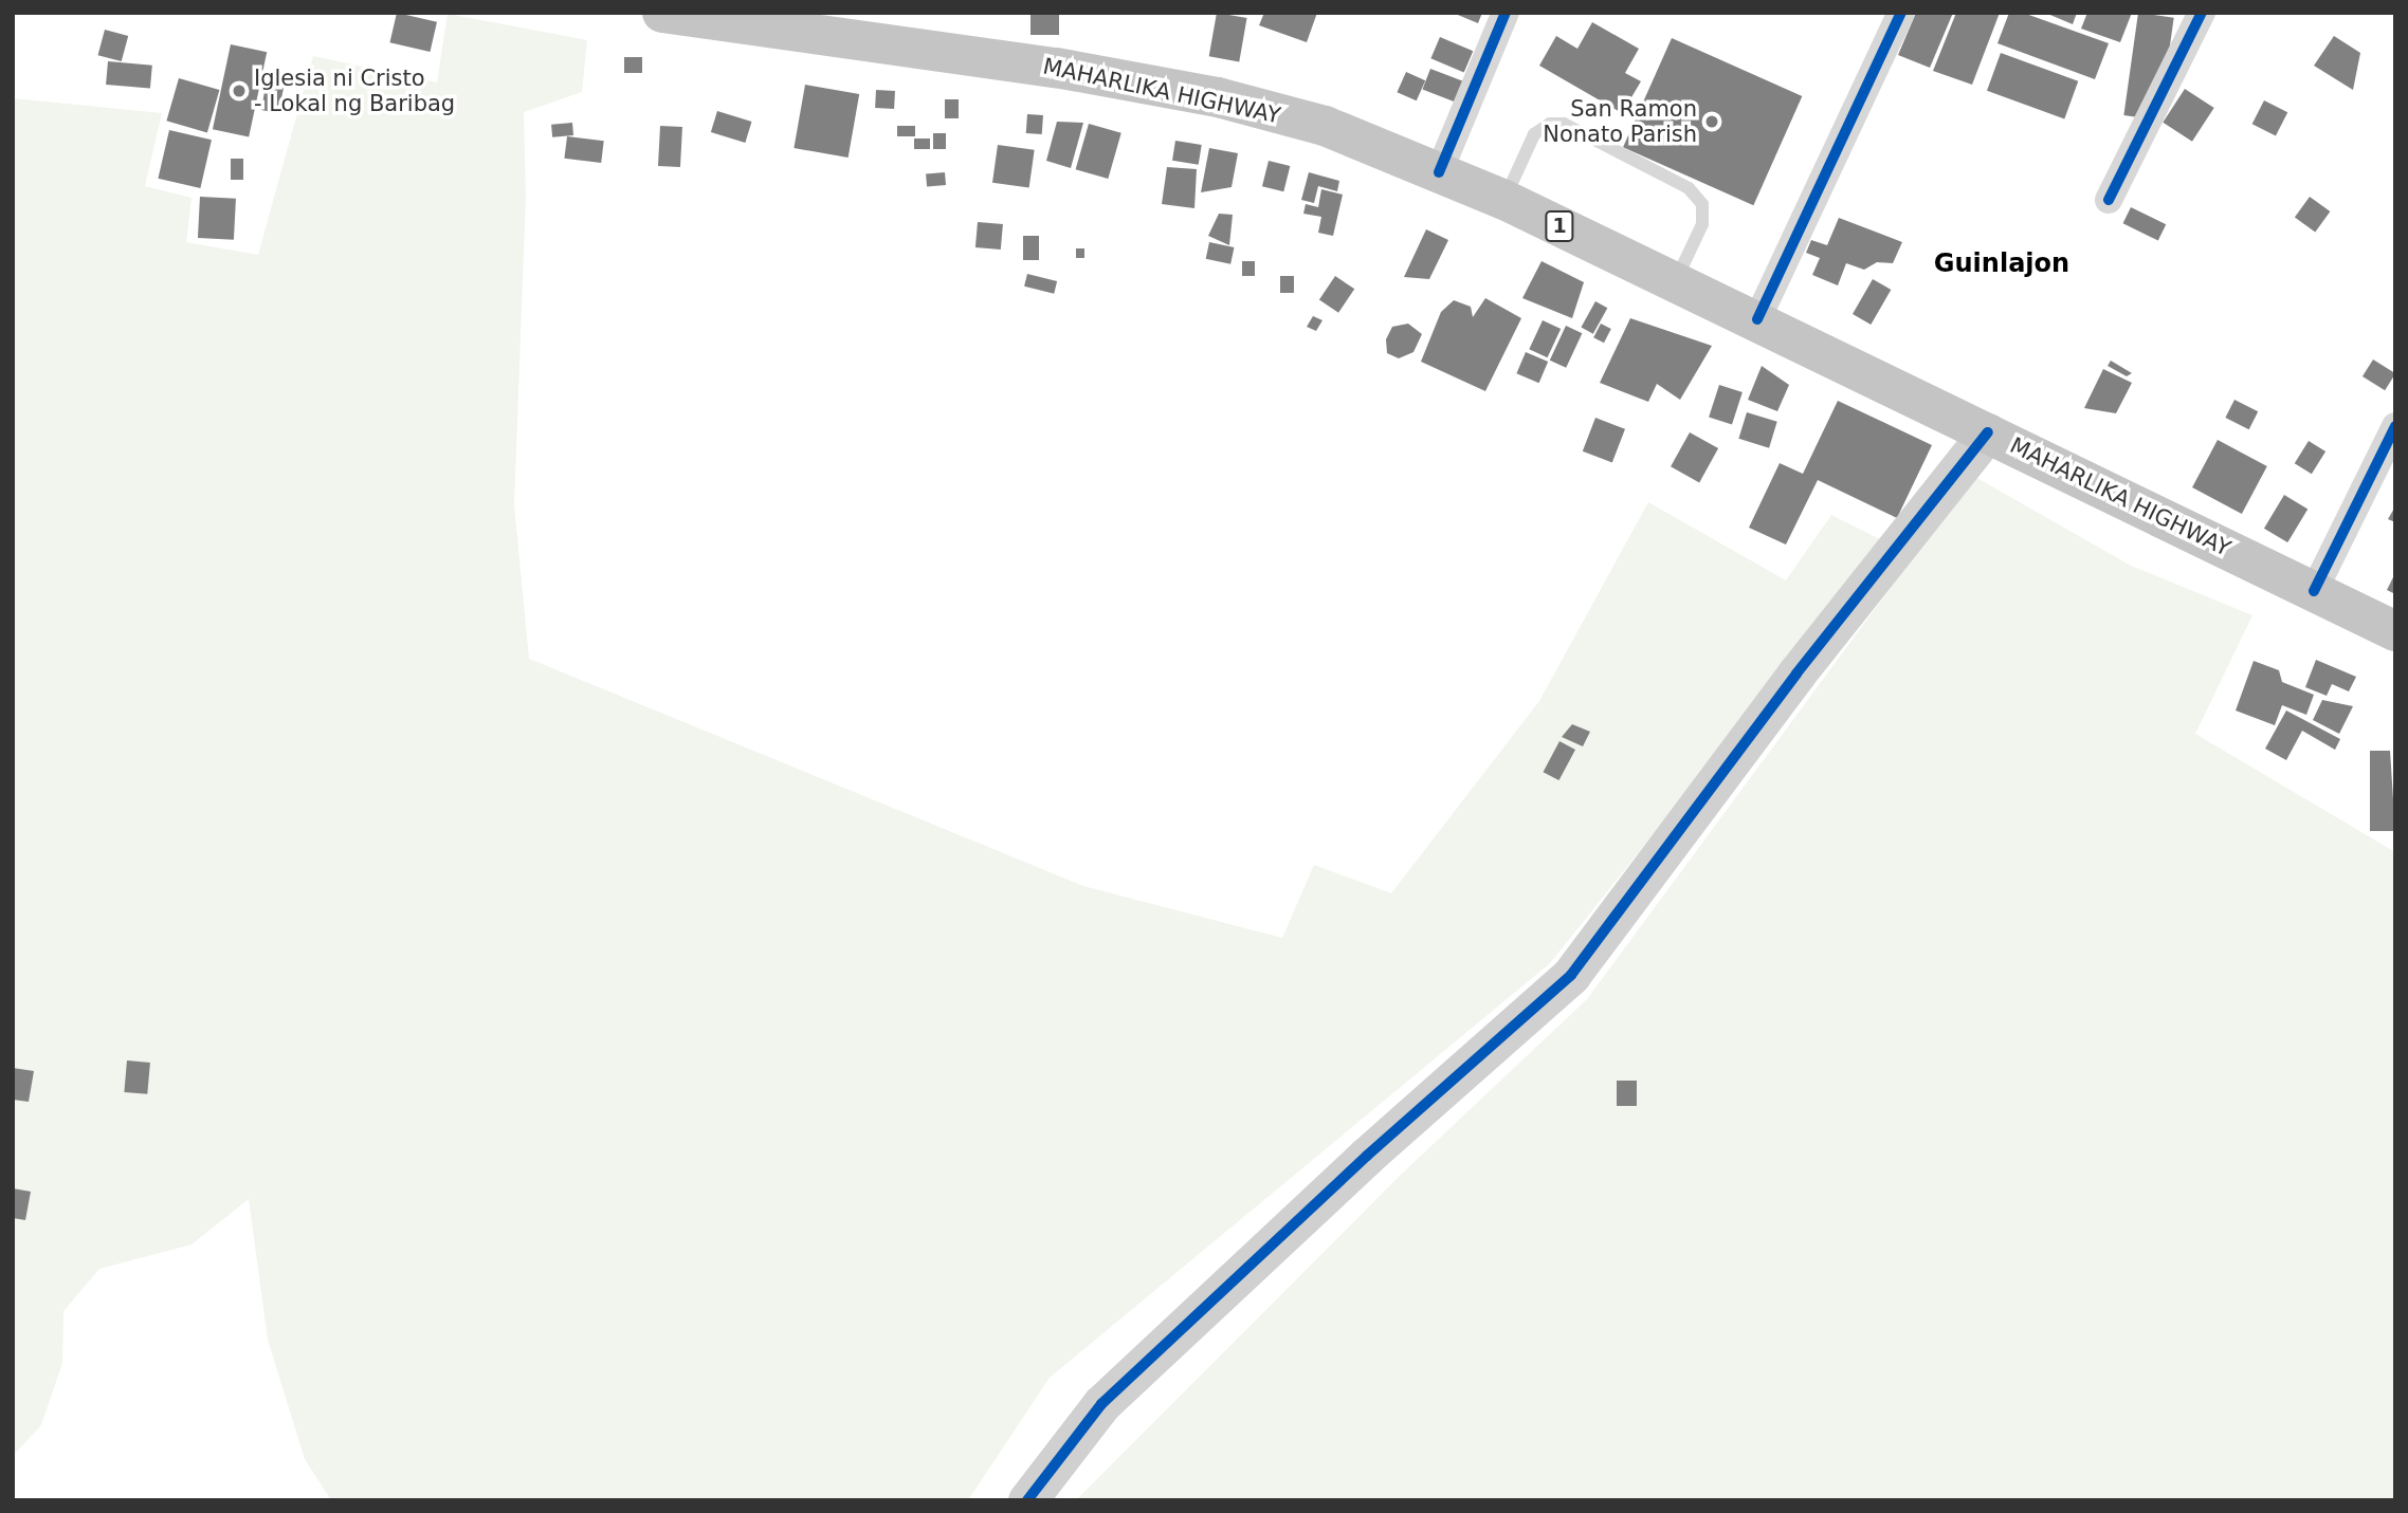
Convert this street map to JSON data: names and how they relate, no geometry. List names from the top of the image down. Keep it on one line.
{"streets":{"highway":["MAHARLIKA HIGHWAY","1"]},"districts":["Guinlajon"],"places":["Iglesia ni Cristo - Lokal ng Baribag","San Ramon Nonato Parish"]}
